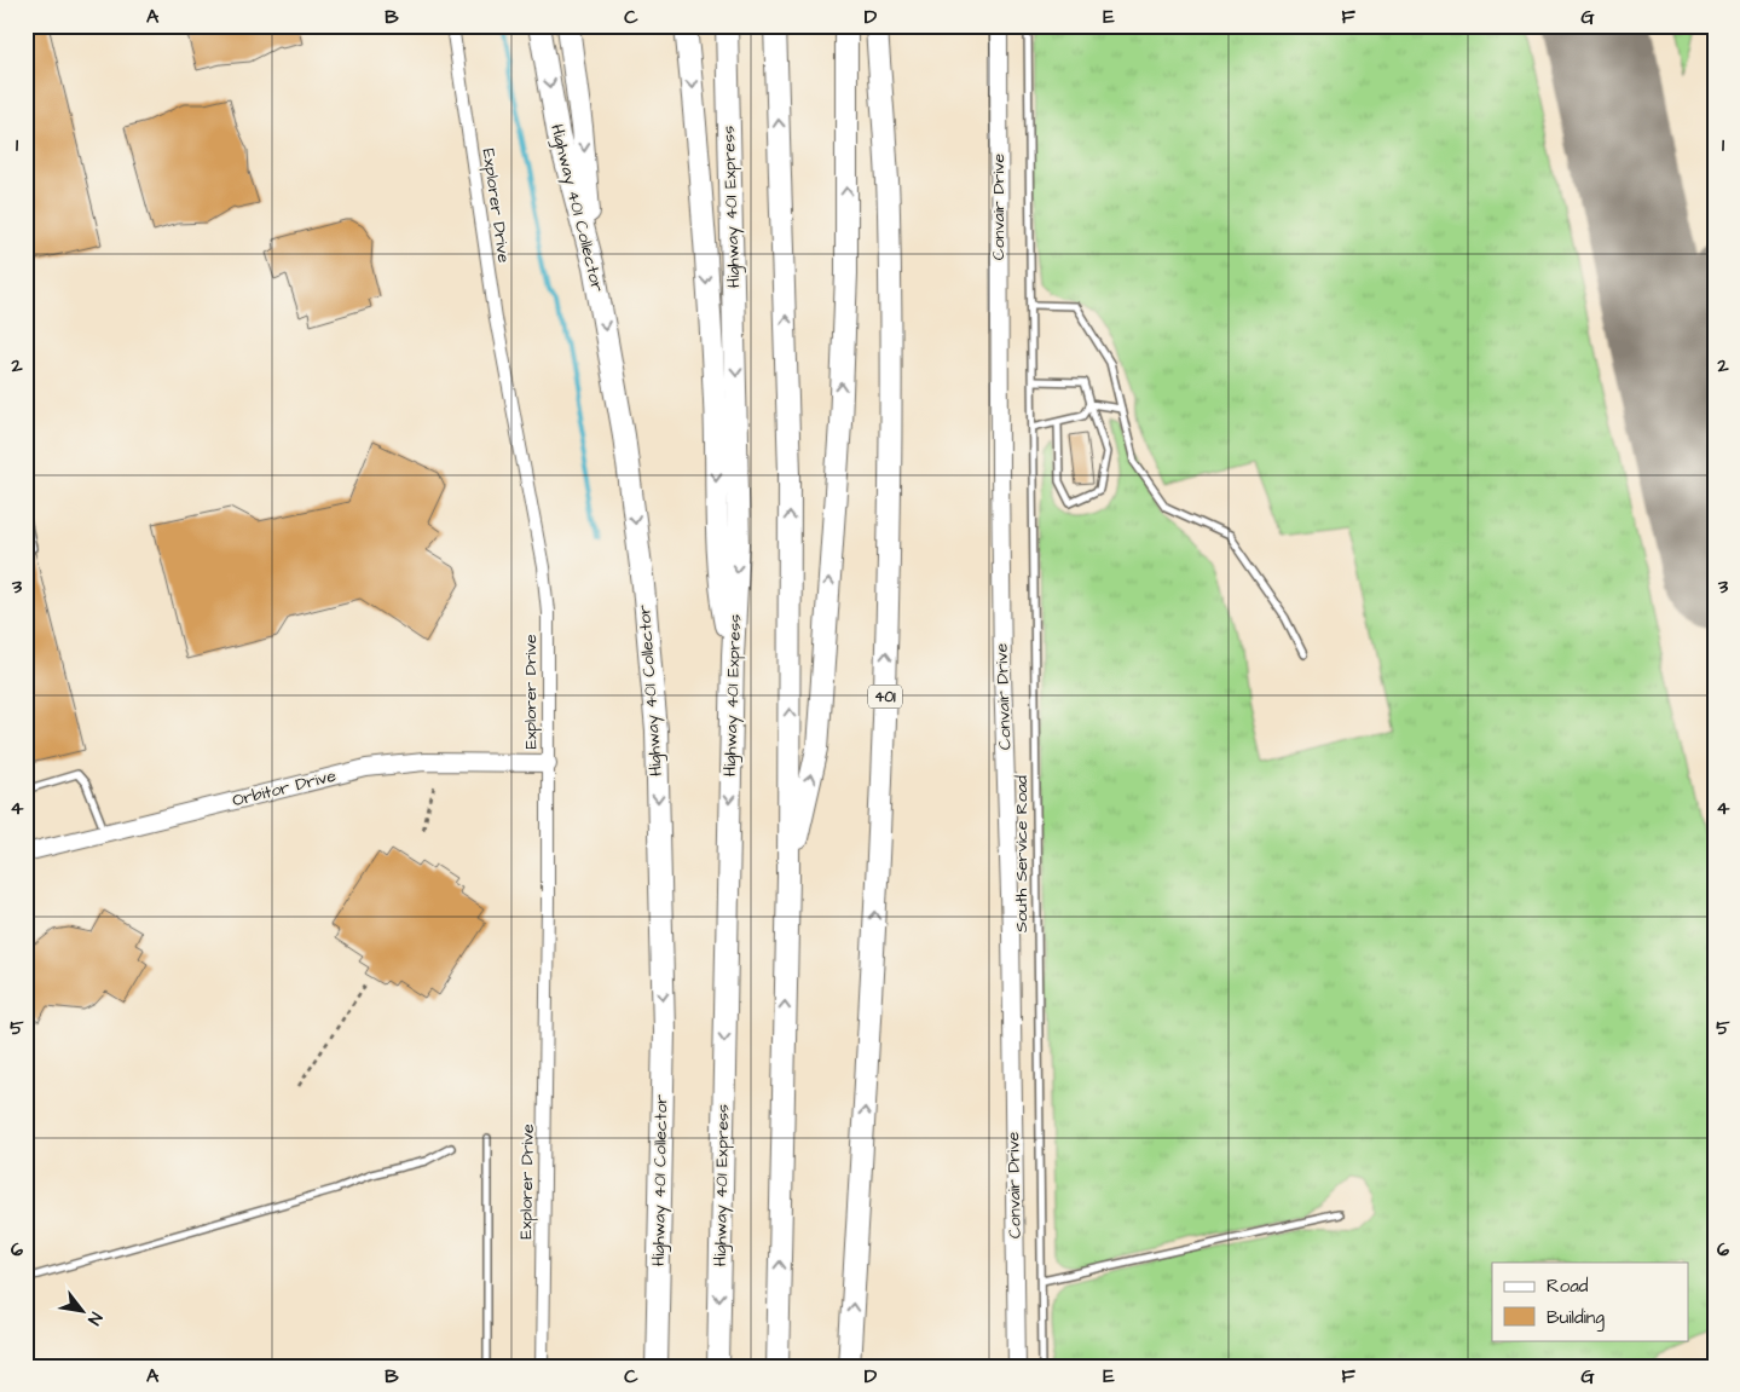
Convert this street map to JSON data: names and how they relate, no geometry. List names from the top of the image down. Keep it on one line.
{"streets":{"highway":["Highway 401 Express","Highway 401 Collector","401"],"street":["Explorer Drive","Convair Drive","Orbitor Drive"],"lane":["South Service Road"]},"crossings":[["Explorer Drive","Orbitor Drive"]],"legend":["Road","Building"],"north":"bottom right","grid":{"columns":["A","B","C","D","E","F","G"],"rows":["1","2","3","4","5","6"]}}
